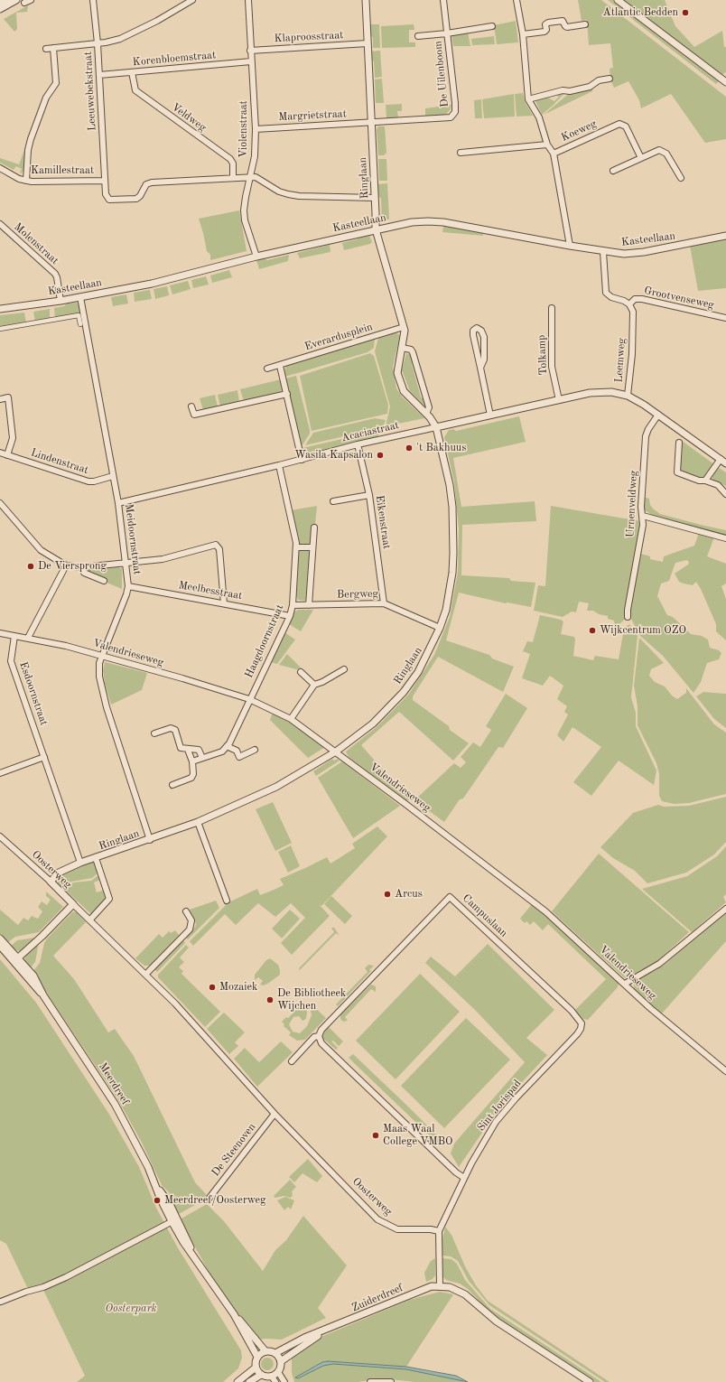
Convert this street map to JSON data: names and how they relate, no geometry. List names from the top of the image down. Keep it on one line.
{"streets":{"street":["Klaproosstraat","Korenbloemstraat","De Uilenboom","Leeuwebekstraat","Margrietstraat","Veldweg","Violenstraat","Koeweg","Kamillestraat","Ringlaan","Kasteellaan","Molenstraat","Grootvenseweg","Everardusplein","Tolkamp","Leemweg","Acaciastraat","Lindenstraat","Urnenveldweg","Eikenstraat","Meidoornstraat","Meelbesstraat","Bergweg","Haagdoornstraat","Valendrieseweg","Esdoornstraat","Oosterweg","Campuslaan","Meerdreef","Sint Jorispad","De Steenoven","Zuiderdreef"]},"crossings":[["Klaproosstraat","Violenstraat"],["Klaproosstraat","Ringlaan"],["Korenbloemstraat","Leeuwebekstraat"],["Korenbloemstraat","Veldweg"],["Korenbloemstraat","Violenstraat"],["De Uilenboom","Margrietstraat"],["De Uilenboom","Ringlaan"],["Leeuwebekstraat","Veldweg"],["Leeuwebekstraat","Violenstraat"],["Leeuwebekstraat","Kamillestraat"],["Margrietstraat","Violenstraat"],["Margrietstraat","Ringlaan"],["Violenstraat","Kasteellaan"],["Koeweg","Kasteellaan"],["Ringlaan","Kasteellaan"],["Ringlaan","Everardusplein"],["Ringlaan","Acaciastraat"],["Ringlaan","Meidoornstraat"],["Ringlaan","Bergweg"],["Ringlaan","Valendrieseweg"],["Ringlaan","Esdoornstraat"],["Ringlaan","Oosterweg"],["Kasteellaan","Molenstraat"],["Kasteellaan","Meidoornstraat"],["Grootvenseweg","Leemweg"],["Tolkamp","Acaciastraat"],["Leemweg","Acaciastraat"],["Leemweg","Urnenveldweg"],["Acaciastraat","Eikenstraat"],["Acaciastraat","Meidoornstraat"],["Acaciastraat","Haagdoornstraat"],["Lindenstraat","Meidoornstraat"],["Eikenstraat","Bergweg"],["Meidoornstraat","Meelbesstraat"],["Meidoornstraat","Valendrieseweg"],["Meelbesstraat","Haagdoornstraat"],["Bergweg","Haagdoornstraat"],["Haagdoornstraat","Valendrieseweg"],["Valendrieseweg","Esdoornstraat"],["Oosterweg","Sint Jorispad"],["Oosterweg","De Steenoven"],["Campuslaan","Sint Jorispad"],["Meerdreef","Zuiderdreef"]],"parks":["Oosterpark"],"places":["Atlantic Bedden","'t Bakhuus","Wasila Kapsalon","De Viersprong","Wijkcentrum OZO","Arcus","Mozaiek","De Bibliotheek Wijchen","Maas Waal College VMBO","Meerdreef/Oosterweg"]}
